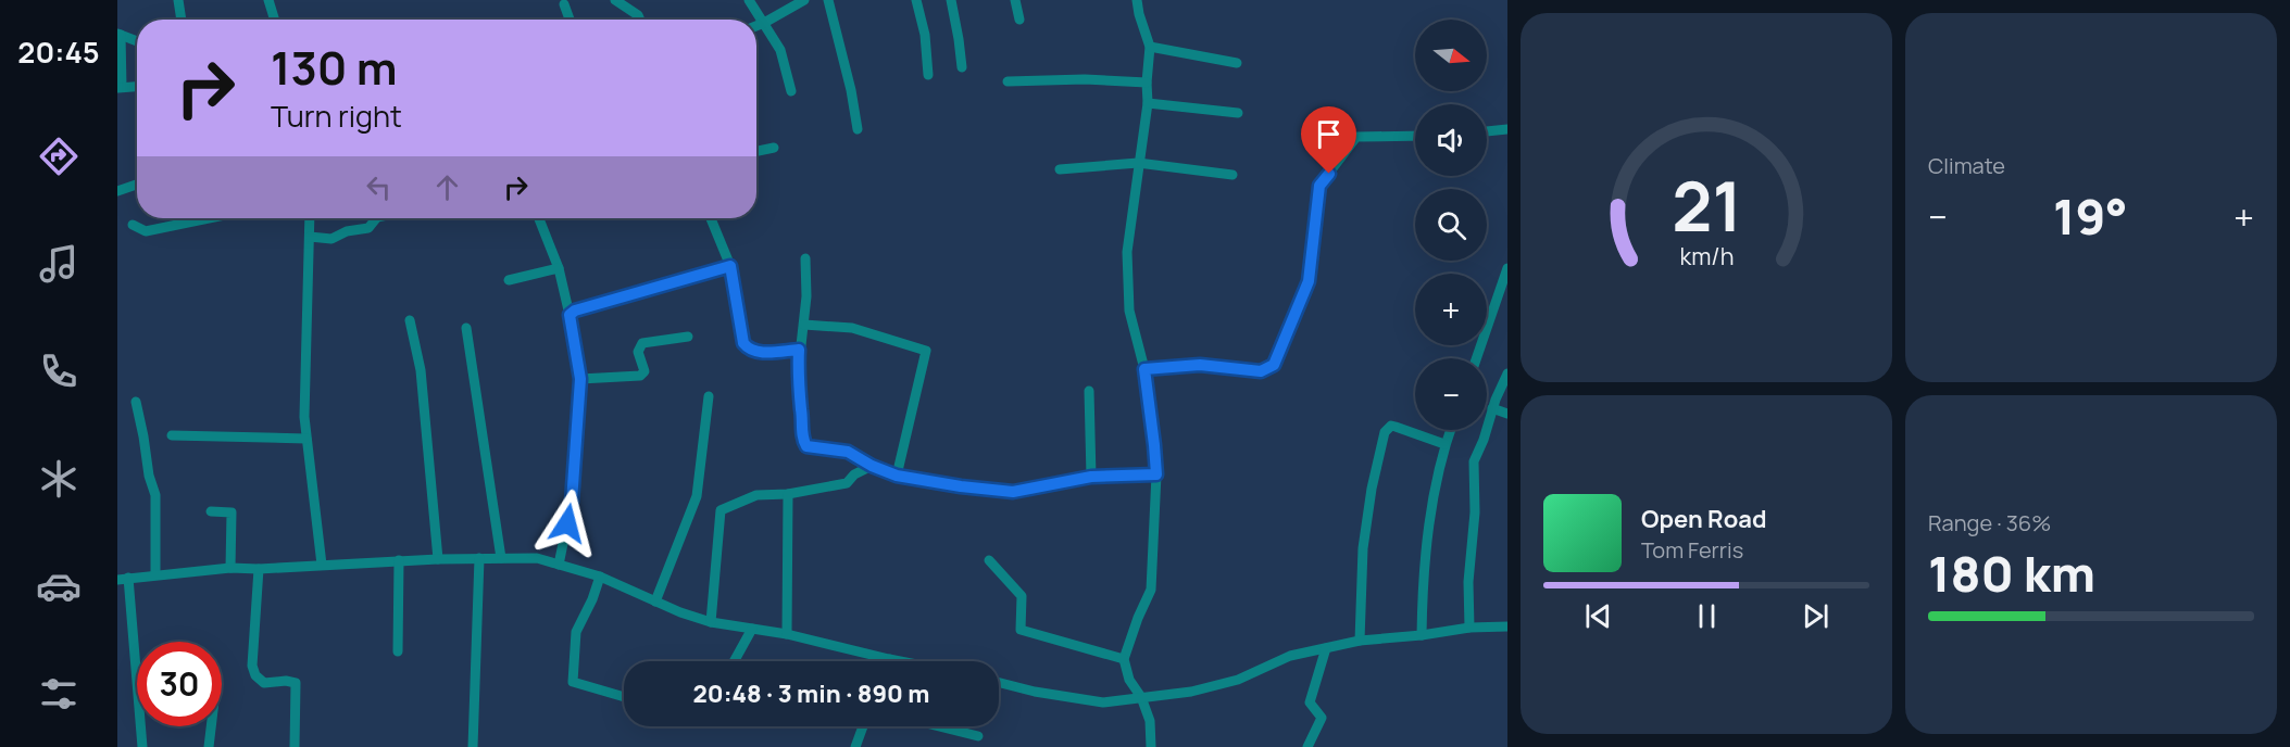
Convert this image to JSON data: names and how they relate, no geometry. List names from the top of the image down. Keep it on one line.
{"north":"right","page":{"tabs":"20:45","tile":["Climate",["Range · 36%","180 km"]],"map_buttons":["+","−"],"turn":["130 m","Turn right"],"heat":["−","19°","+"],"song":["Open Road","Tom Ferris"],"limit":"30","trip":"20:48 · 3 min · 890 m","gauge":["21","km/h"]}}
